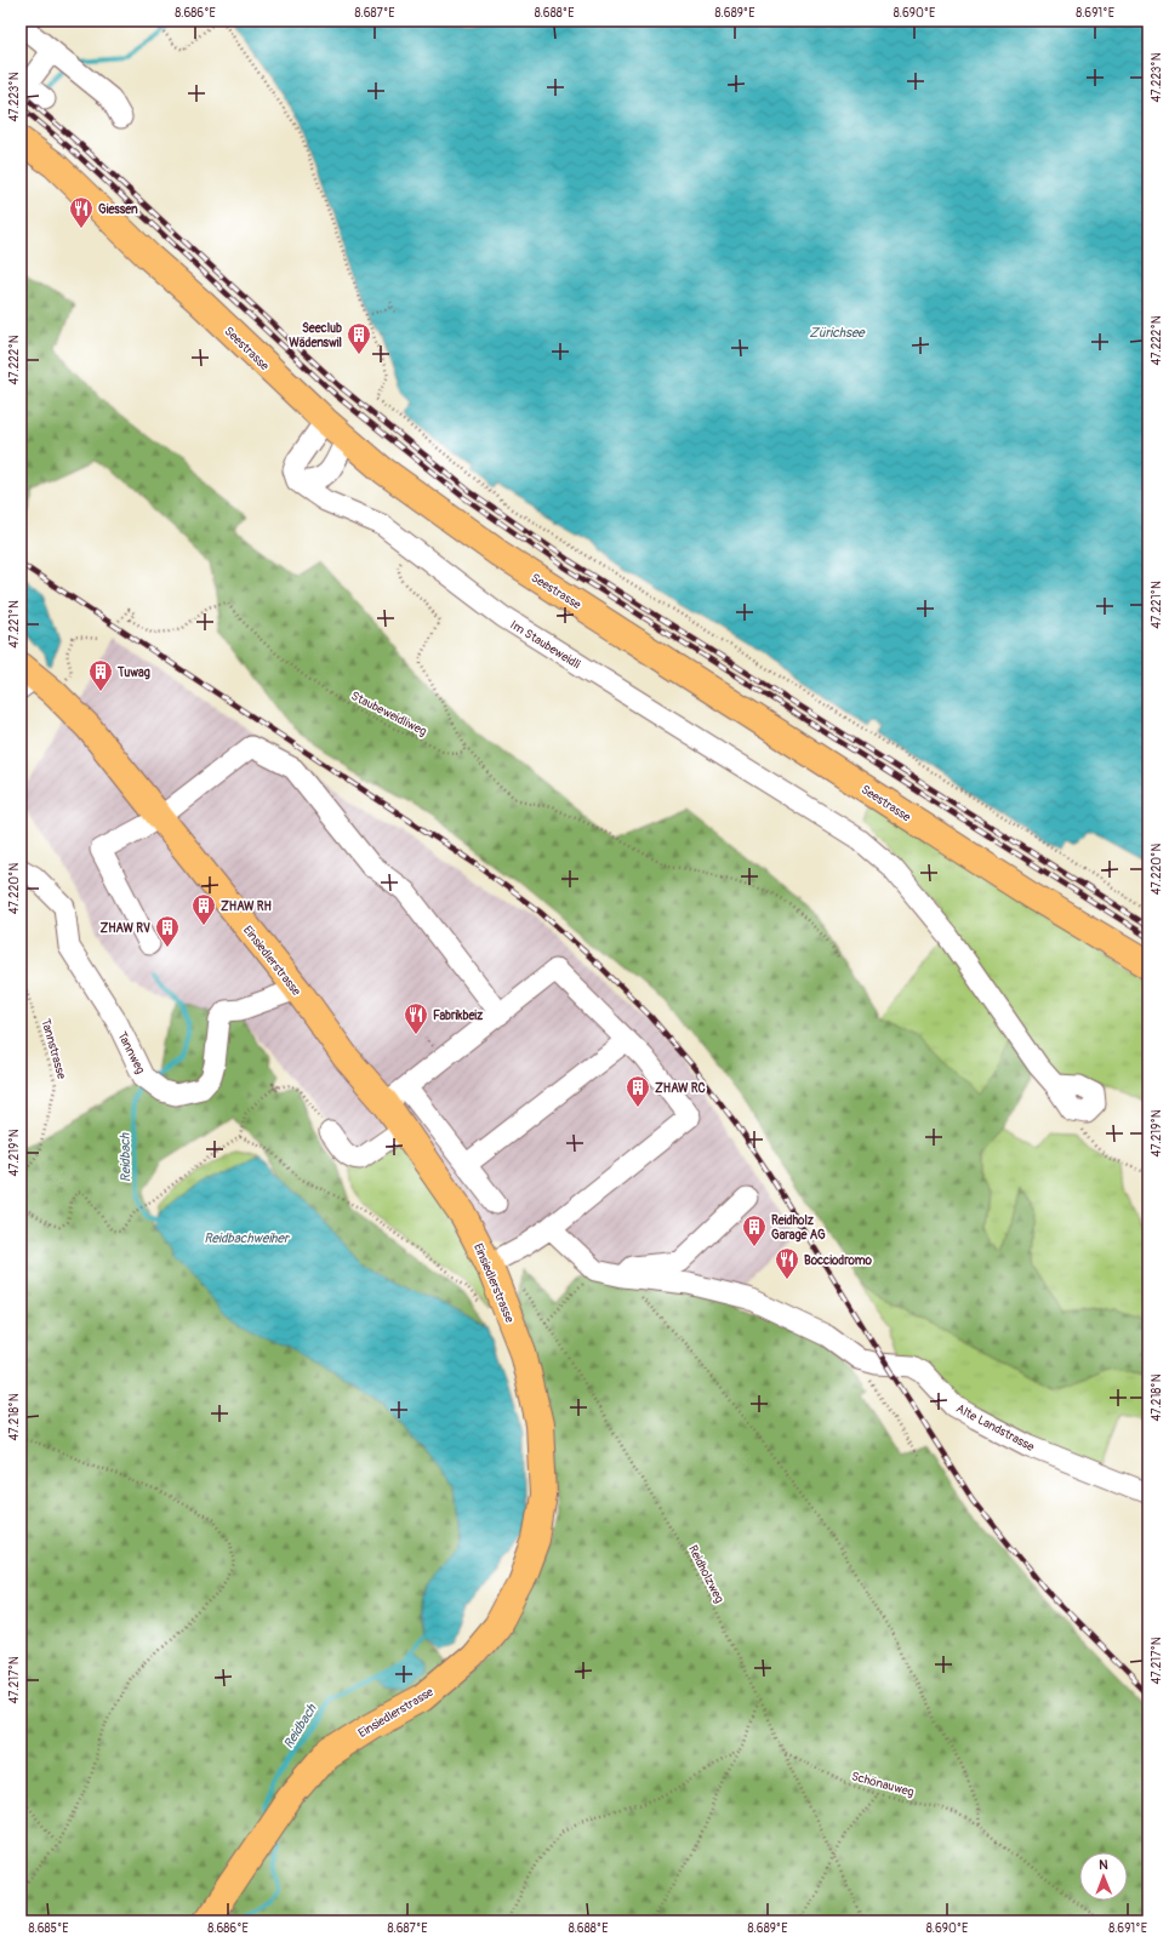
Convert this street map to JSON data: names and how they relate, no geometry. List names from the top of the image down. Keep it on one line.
{"streets":{"main road":["Seestrasse","Einsiedlerstrasse"],"street":["Im Staubeweidli","Tannweg","Alte Landstrasse"],"path":["Staubeweidliweg","Tannstrasse","Reidholzweg","Schönauweg"]},"crossings":[["Einsiedlerstrasse","Tannweg"],["Reidholzweg","Schönauweg"]],"water":["Zürichsee","Reidbach","Reidbachweiher"],"places":{"restaurant":["Giessen","Fabrikbeiz","Bocciodromo"],"building":["Seeclub Wädenswil","Tuwag","ZHAW RH","ZHAW RV","ZHAW RC","Reidholz Garage AG"]},"north":"top","coordinates":["8.686°E","8.687°E","8.688°E","8.689°E","8.690°E","8.691°E","47.223°N","47.222°N","47.221°N","47.220°N","47.219°N","47.218°N","47.217°N","8.685°E"]}
